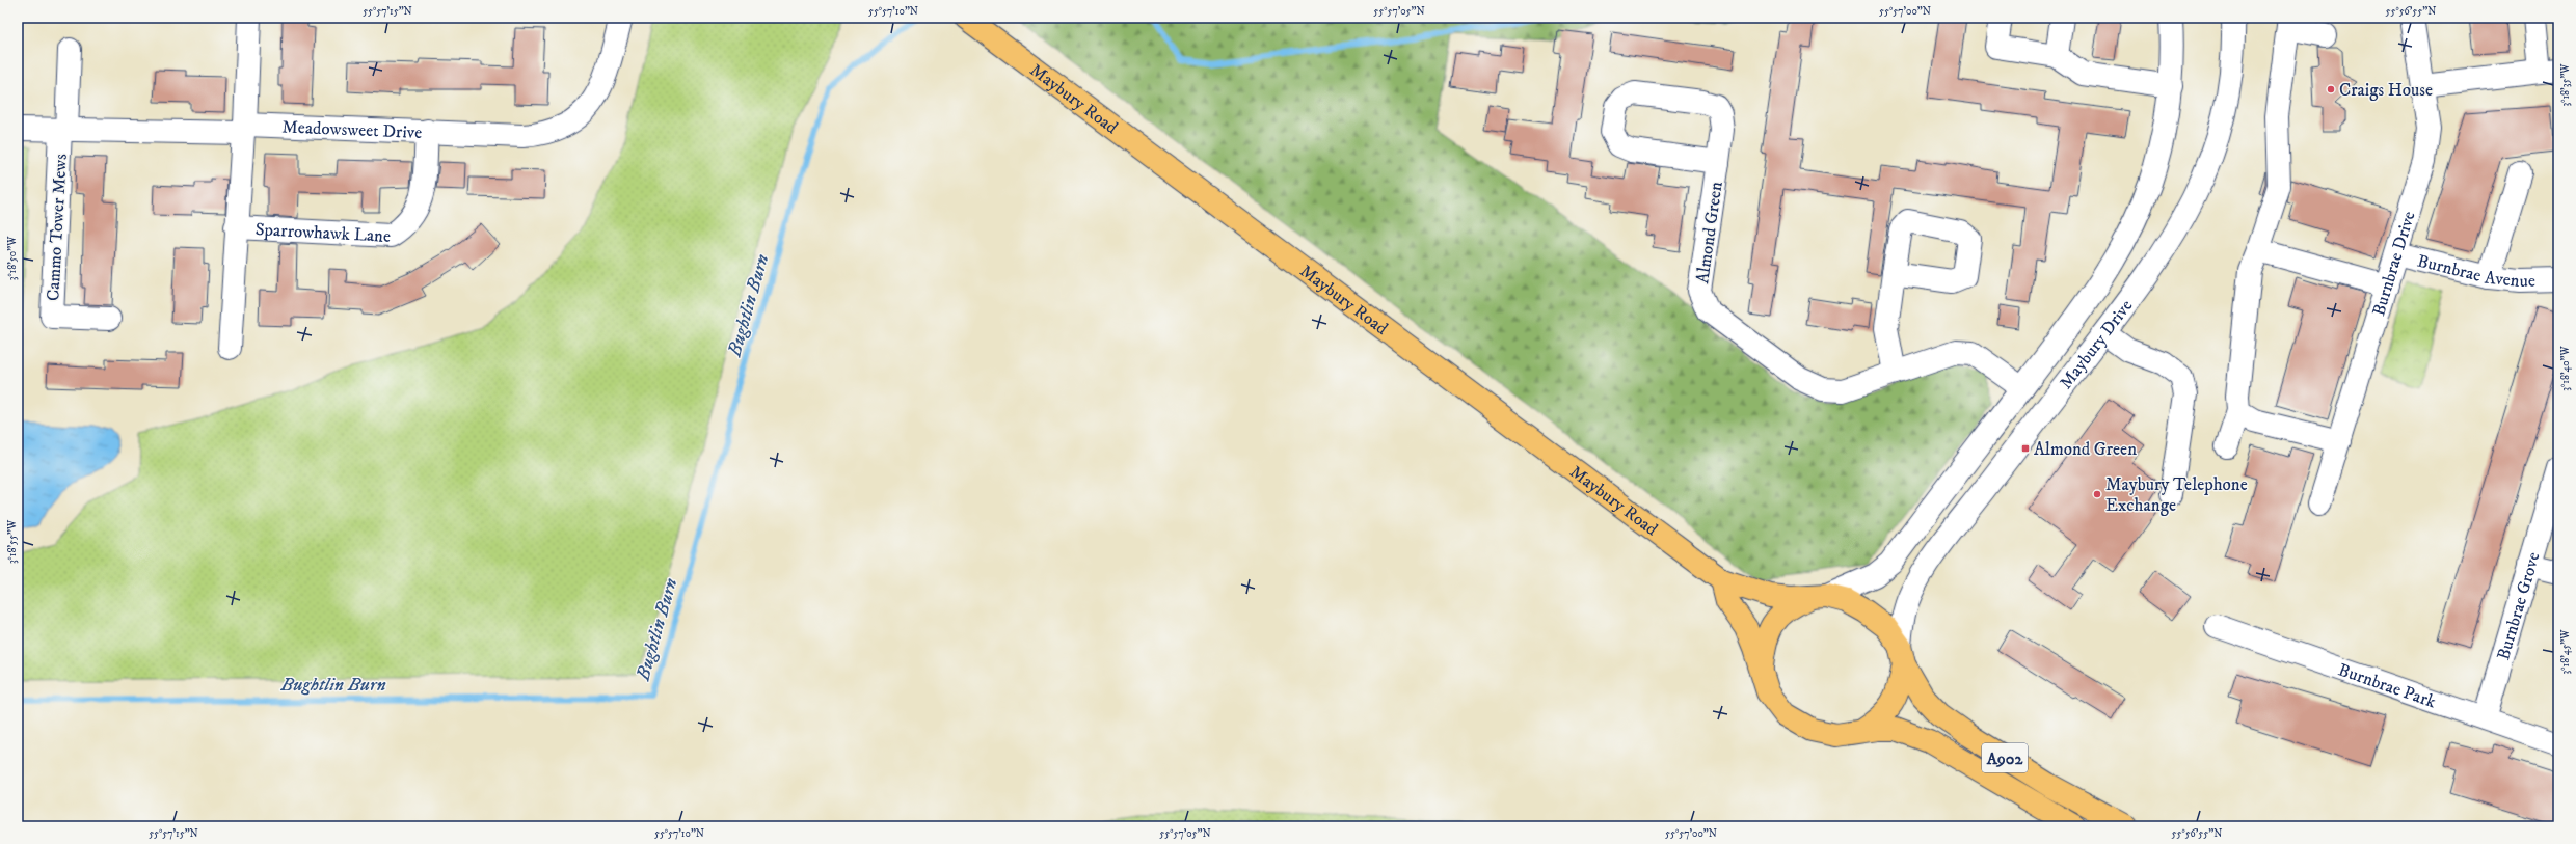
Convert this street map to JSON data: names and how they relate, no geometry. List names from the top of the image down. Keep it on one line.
{"streets":{"main road":["Maybury Road","A902"],"street":["Meadowsweet Drive","Cammo Tower Mews","Sparrowhawk Lane","Almond Green","Burnbrae Drive","Burnbrae Avenue","Maybury Drive","Burnbrae Grove","Burnbrae Park"]},"crossings":[["Maybury Road","Maybury Drive"],["Maybury Road","A902"],["Meadowsweet Drive","Cammo Tower Mews"],["Meadowsweet Drive","Sparrowhawk Lane"],["Almond Green","Maybury Drive"],["Burnbrae Drive","Burnbrae Avenue"],["Maybury Drive","A902"],["Burnbrae Grove","Burnbrae Park"]],"water":["Bughtlin Burn"],"places":{"other":["Craigs House","Maybury Telephone Exchange"],"transit":["Almond Green"]},"coordinates":["55°57'15\"N","55°57'10\"N","55°57'05\"N","55°57'00\"N","55°56'55\"N","3°18'35\"W","3°18'50\"W","3°18'40\"W","3°18'55\"W","3°18'45\"W"]}
